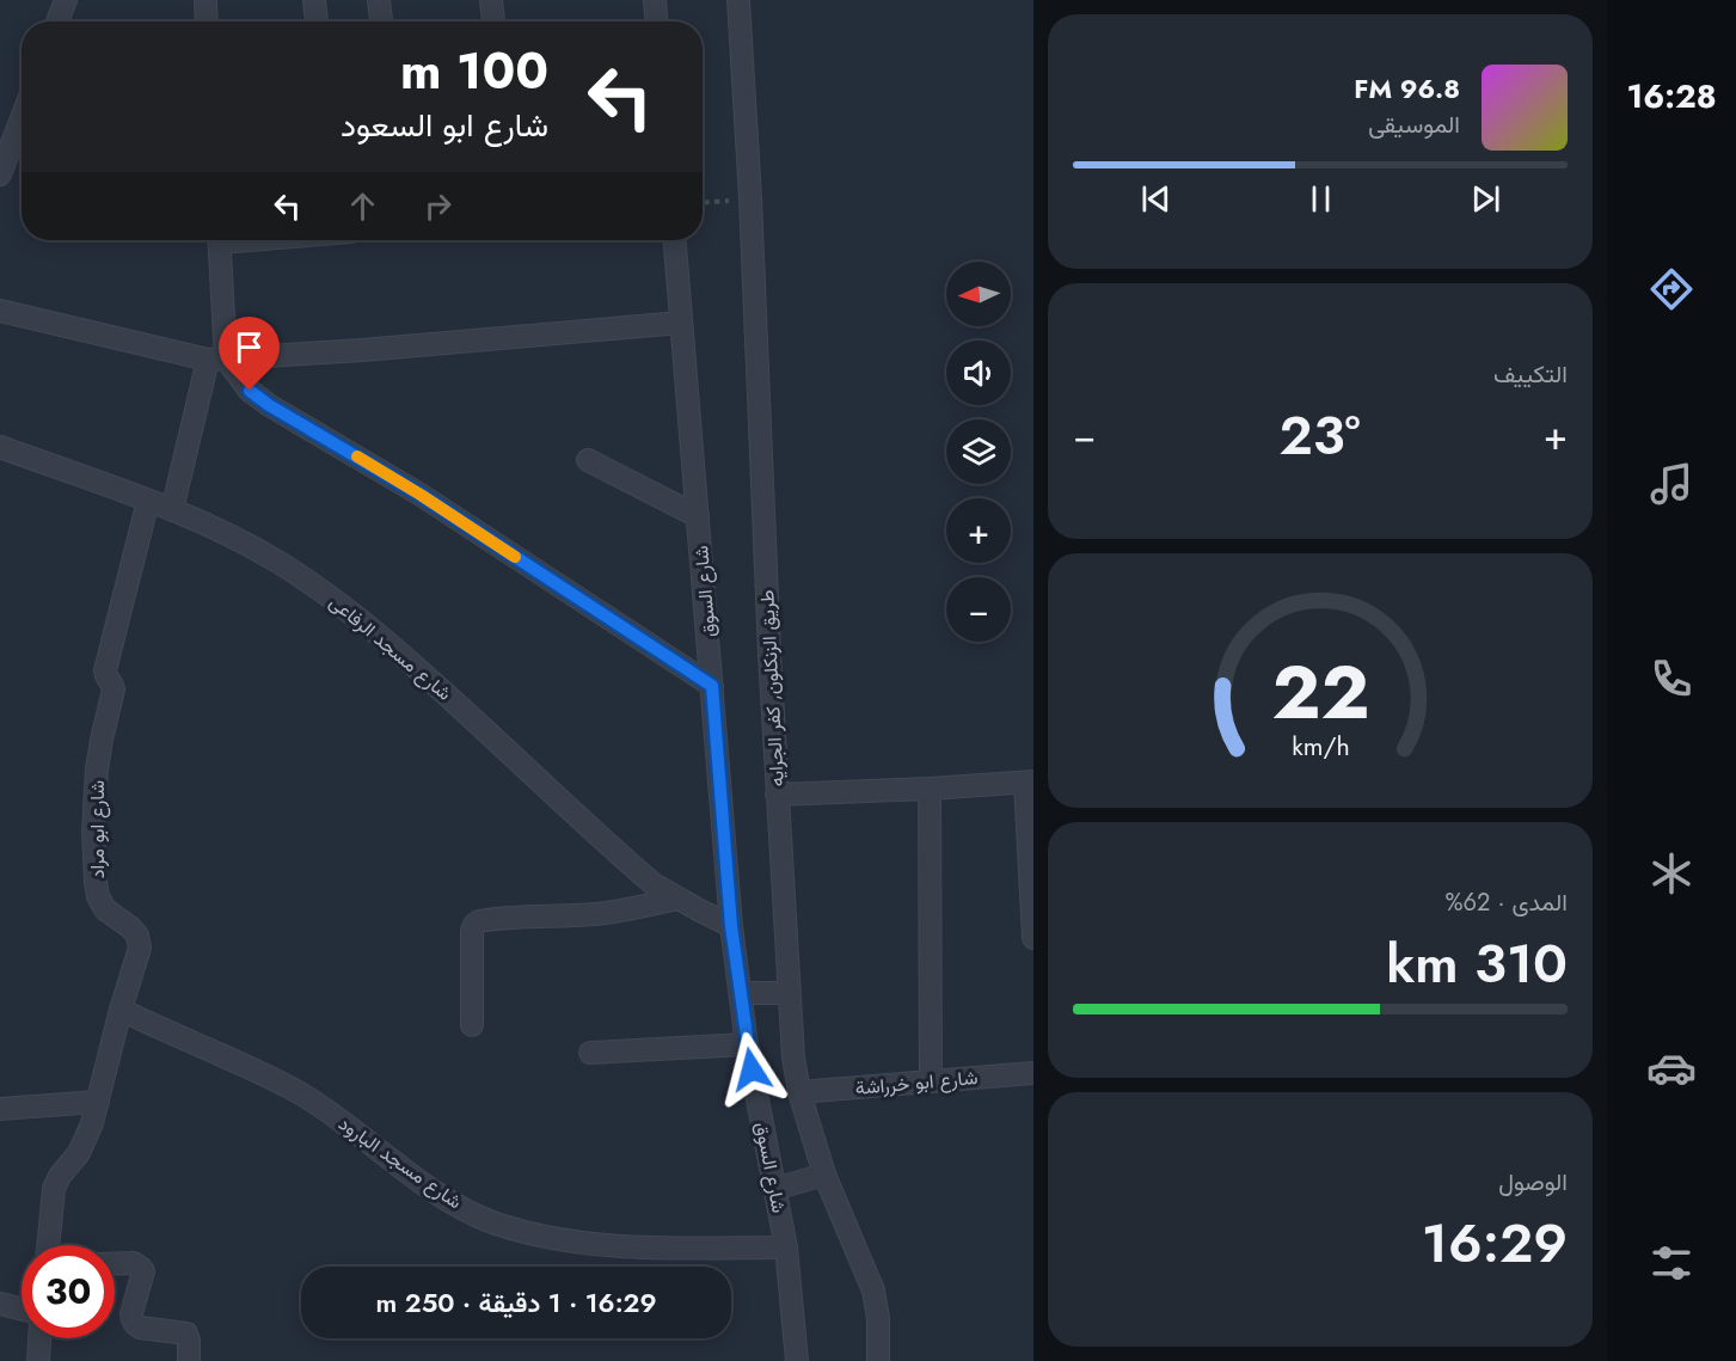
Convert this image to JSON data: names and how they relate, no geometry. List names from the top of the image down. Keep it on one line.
{"streets":{"street":["شارع السوق","شارع مسجد الرفاعى","طريق الزنكلون, كفر الجرايه","شارع ابو مراد","شارع ابو خرراشة","شارع مسجد البارود"]},"crossings":[["شارع السوق","شارع مسجد الرفاعى"],["شارع السوق","شارع مسجد البارود"],["شارع مسجد الرفاعى","شارع ابو مراد"],["طريق الزنكلون, كفر الجرايه","شارع ابو خرراشة"],["شارع ابو مراد","شارع مسجد البارود"]],"north":"left","page":{"tabs":"16:28","turn":["100 m","شارع ابو السعود"],"song":["96.8 FM","الموسيقى"],"map_buttons":["+","−"],"tile":["التكييف",["المدى · 62%","310 km"],["الوصول","16:29"]],"heat":["−","23°","+"],"limit":"30","trip":"16:29 · 1 دقيقة · 250 m","gauge":["22","km/h"]}}
